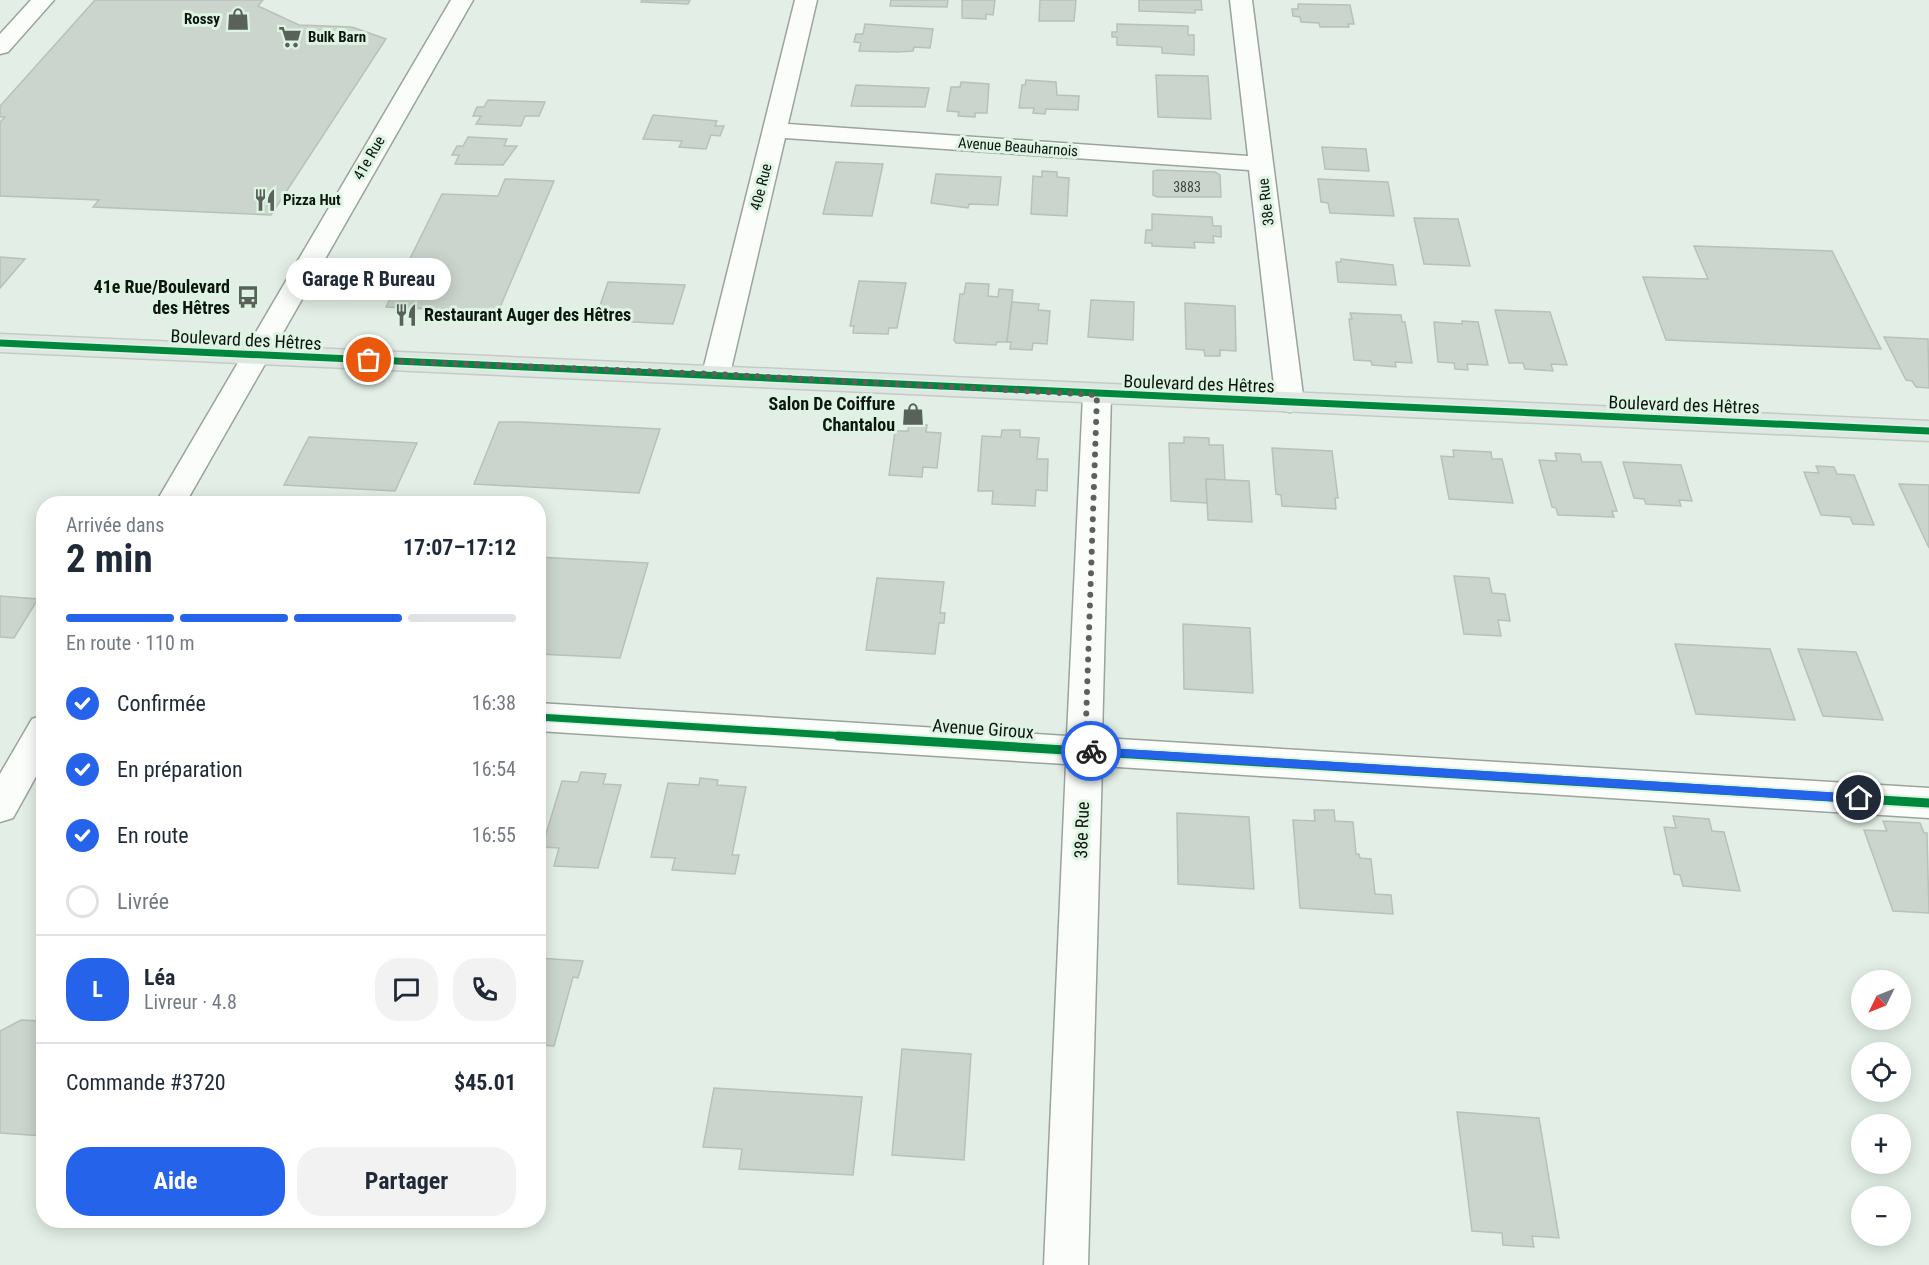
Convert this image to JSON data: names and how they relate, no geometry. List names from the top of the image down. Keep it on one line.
{"streets":{"main road":["Boulevard des Hêtres"],"street":["Avenue Beauharnois","41e Rue","40e Rue","38e Rue","Avenue Giroux"]},"crossings":[["Avenue Beauharnois","40e Rue"],["Avenue Beauharnois","38e Rue"],["41e Rue","Boulevard des Hêtres"],["40e Rue","Boulevard des Hêtres"],["38e Rue","Boulevard des Hêtres"],["38e Rue","Avenue Giroux"]],"places":{"shop":["Rossy","Salon De Coiffure Chantalou"],"supermarket":["Bulk Barn"],"restaurant":["Pizza Hut","Restaurant Auger des Hêtres"],"bus stop":["41e Rue/Boulevard des Hêtres"],"other":["Garage R Bureau"]},"house_numbers":["3883"],"north":"bottom left","page":{"bubble":"Garage R Bureau","heading":["2 min","Arrivée dans","17:07–17:12"],"panel":["Léa","Livreur · 4.8","Commande #3720","$45.01"],"bar":"En route · 110 m","list":[["Confirmée","16:38"],["En préparation","16:54"],["En route","16:55"],"Livrée"],"round":"L","map_buttons":["+","−"],"buttons":["Aide","Partager"]}}
